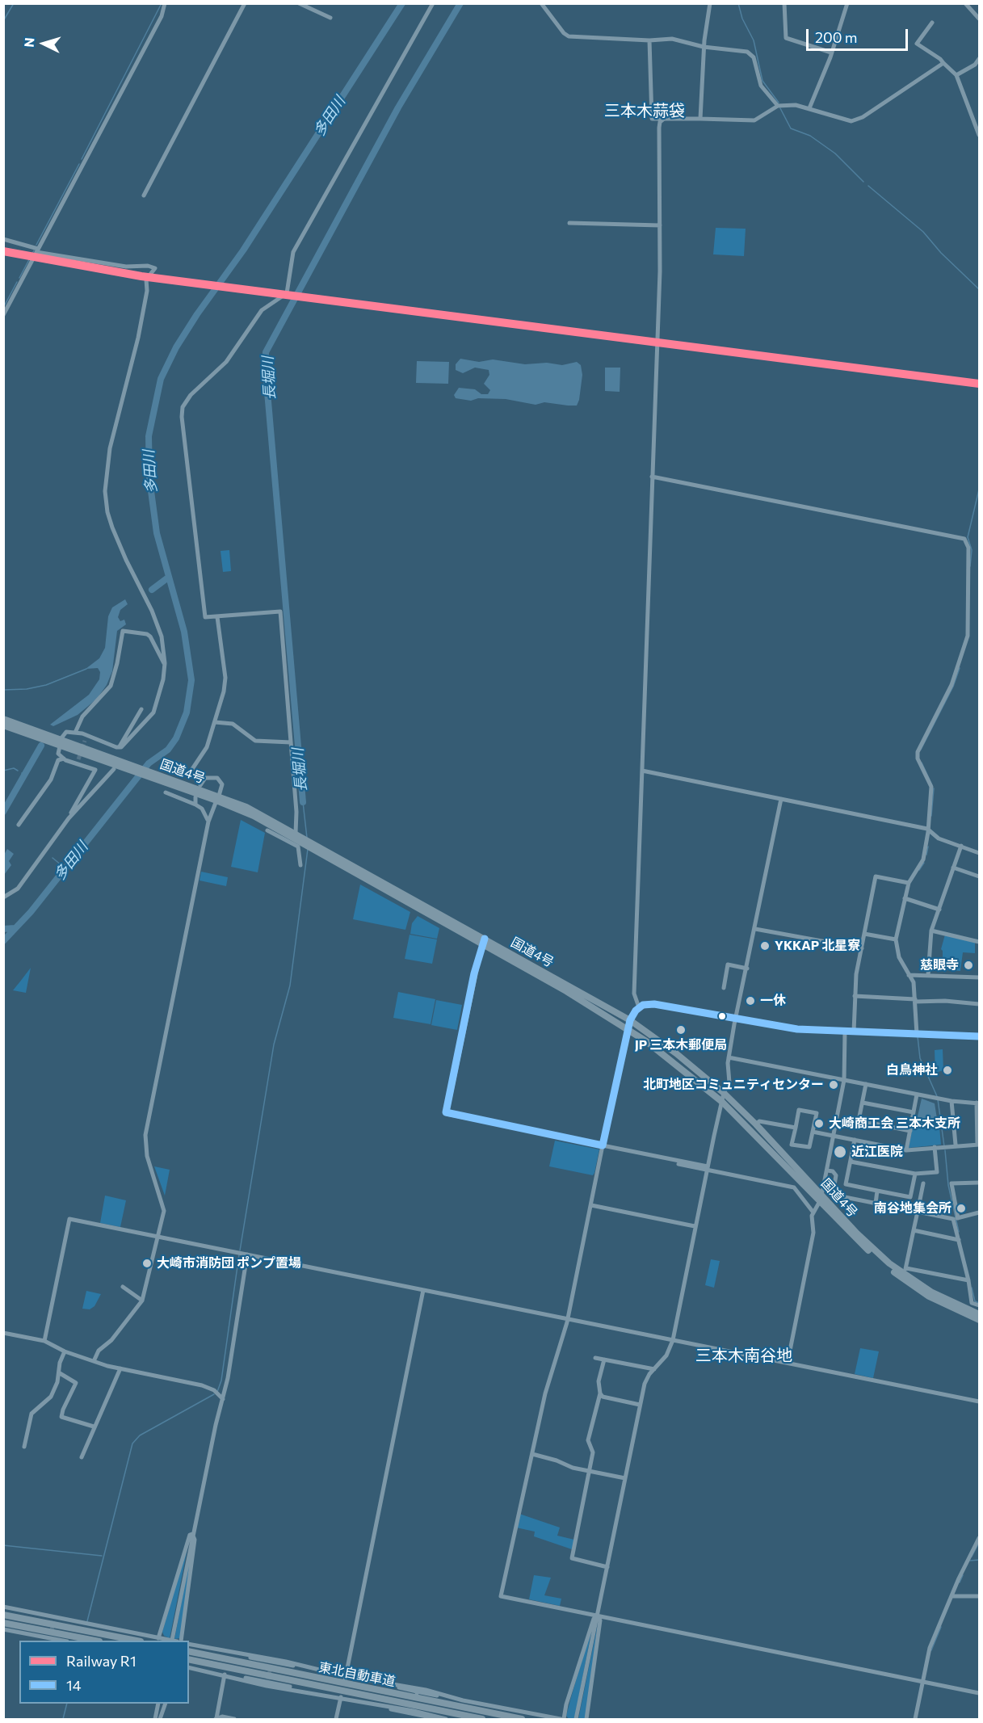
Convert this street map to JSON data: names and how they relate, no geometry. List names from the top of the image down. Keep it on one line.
{"streets":{"highway":["国道4号","東北自動車道"]},"districts":["三本木蒜袋","三本木南谷地"],"water":["多田川","長堀川"],"places":["YKKAP 北星寮","慈眼寺","一休","JP 三本木郵便局","白鳥神社","北町地区コミュニティセンター","大崎商工会 三本木支所","近江医院","南谷地集会所","大崎市消防団 ポンプ置場"],"lines":["rail line R1","transit line 14"],"legend":["Railway R1","14"],"scale_bar":"200 m","north":"left"}
